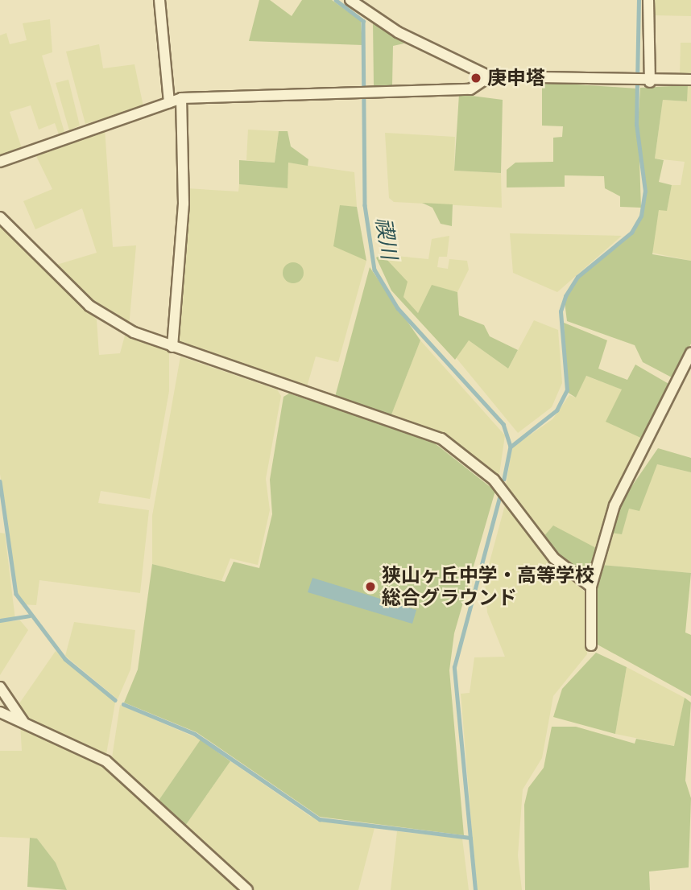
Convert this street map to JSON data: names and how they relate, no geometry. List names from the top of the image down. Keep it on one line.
{"water":["禊川"],"places":["庚申塔","狭山ヶ丘中学・高等学校 総合グラウンド"]}
